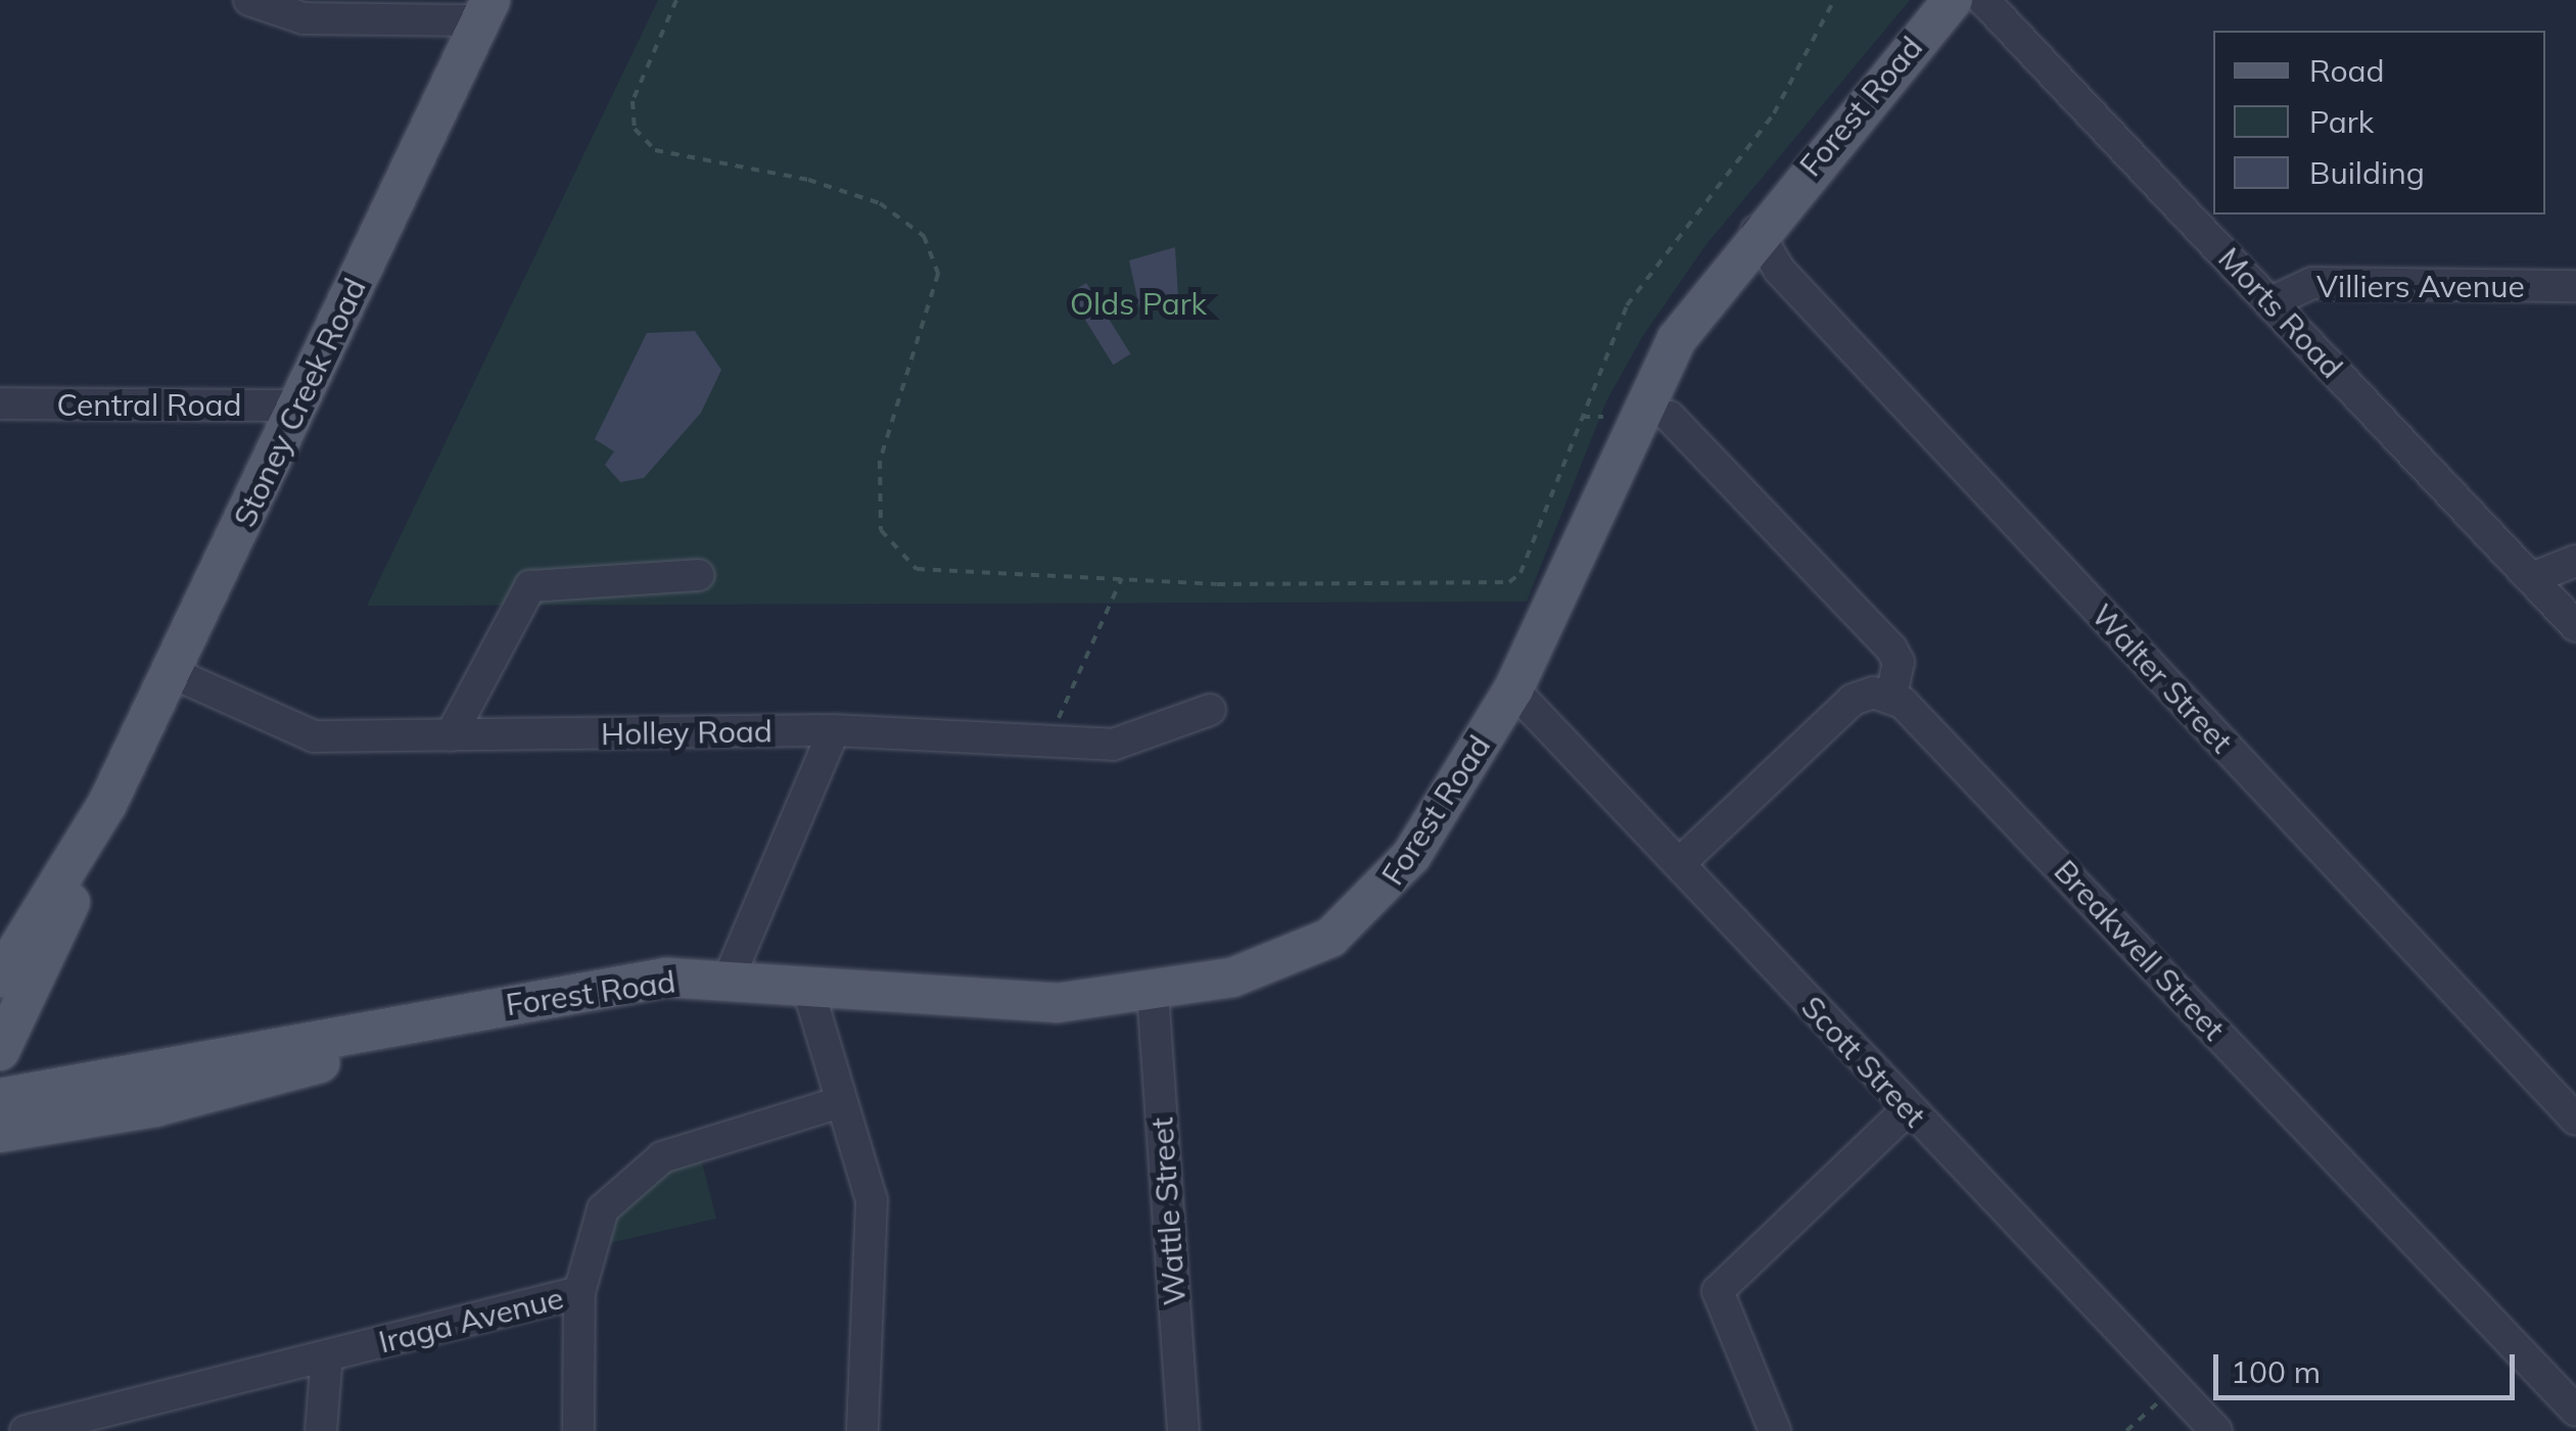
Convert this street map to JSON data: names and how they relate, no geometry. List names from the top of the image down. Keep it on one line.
{"streets":{"main road":["Forest Road","Stoney Creek Road"],"street":["Villiers Avenue","Morts Road","Central Road","Walter Street","Holley Road","Breakwell Street","Scott Street","Wattle Street","Iraga Avenue"]},"crossings":[["Forest Road","Walter Street"],["Forest Road","Scott Street"],["Forest Road","Wattle Street"],["Villiers Avenue","Morts Road"],["Stoney Creek Road","Central Road"],["Stoney Creek Road","Holley Road"]],"parks":["Olds Park"],"legend":["Road","Park","Building"],"scale_bar":"100 m"}
